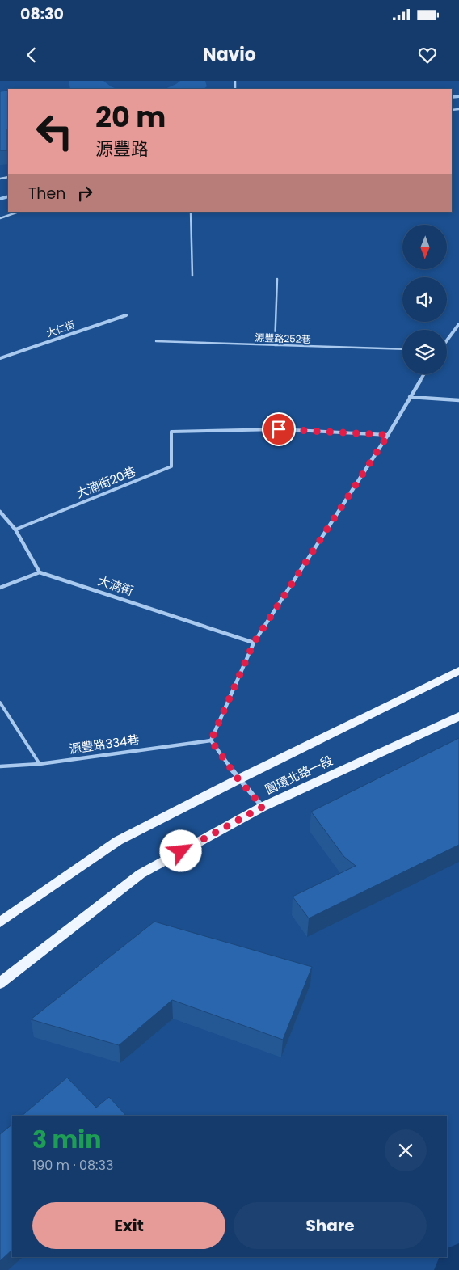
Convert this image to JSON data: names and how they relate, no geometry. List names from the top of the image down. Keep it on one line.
{"streets":{"main road":["圓環北路一段"],"street":["大仁街","大湳街","源豐路334巷"],"lane":["源豐路252巷","大湳街20巷"]},"north":"bottom","page":{"status":"08:30","header":"Navio","turn":["20 m","源豐路"],"then":"Then","heading":["3 min","190 m · 08:33"],"buttons":["Exit","Share"]}}
